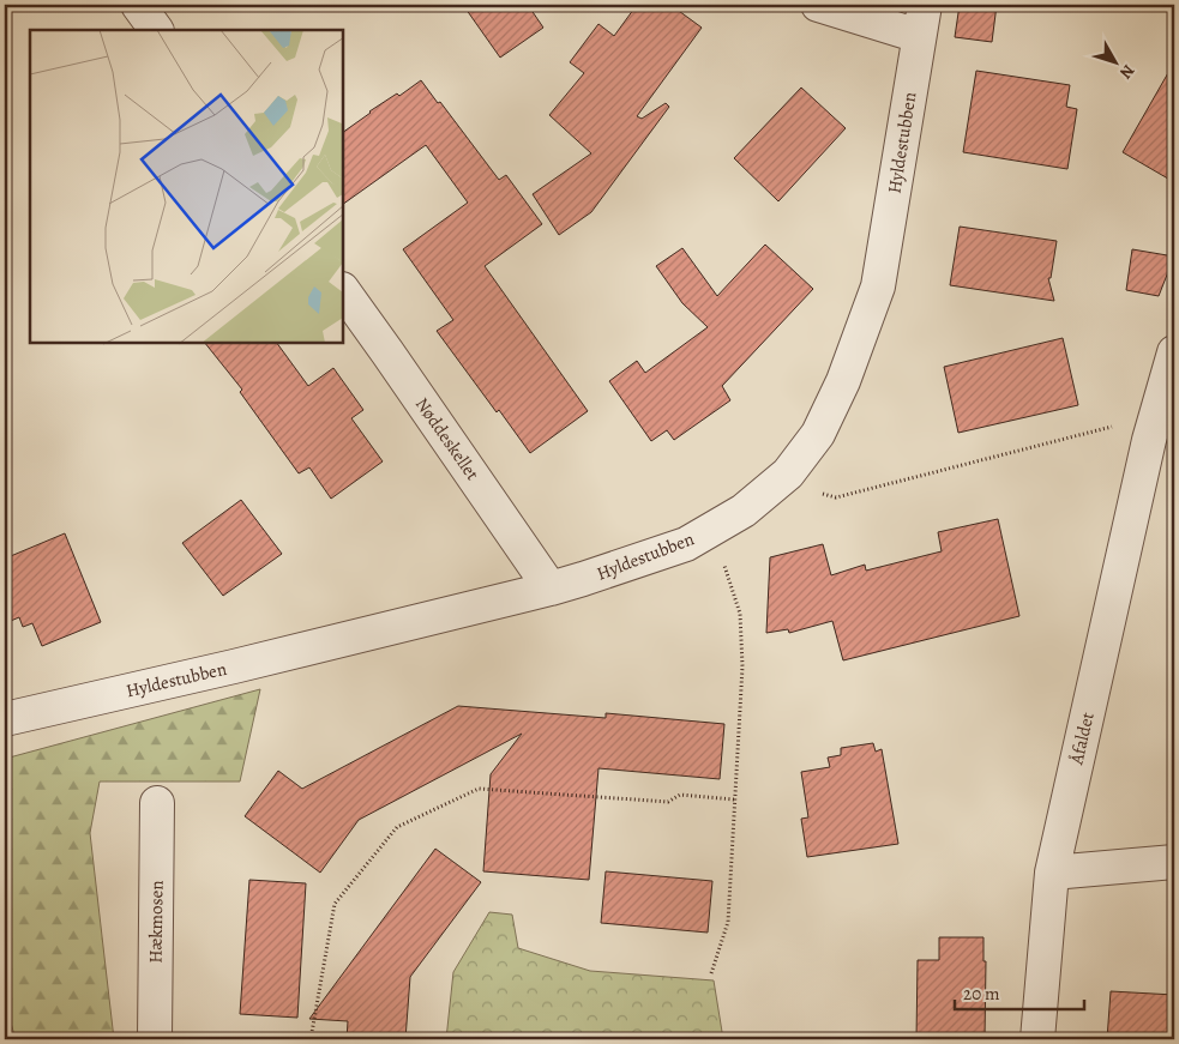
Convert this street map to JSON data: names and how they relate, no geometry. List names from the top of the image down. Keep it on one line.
{"streets":{"street":["Hyldestubben","Nøddeskellet","Åfaldet","Hækmosen"]},"crossings":[["Hyldestubben","Nøddeskellet"]],"scale_bar":"20 m","north":"bottom right"}
